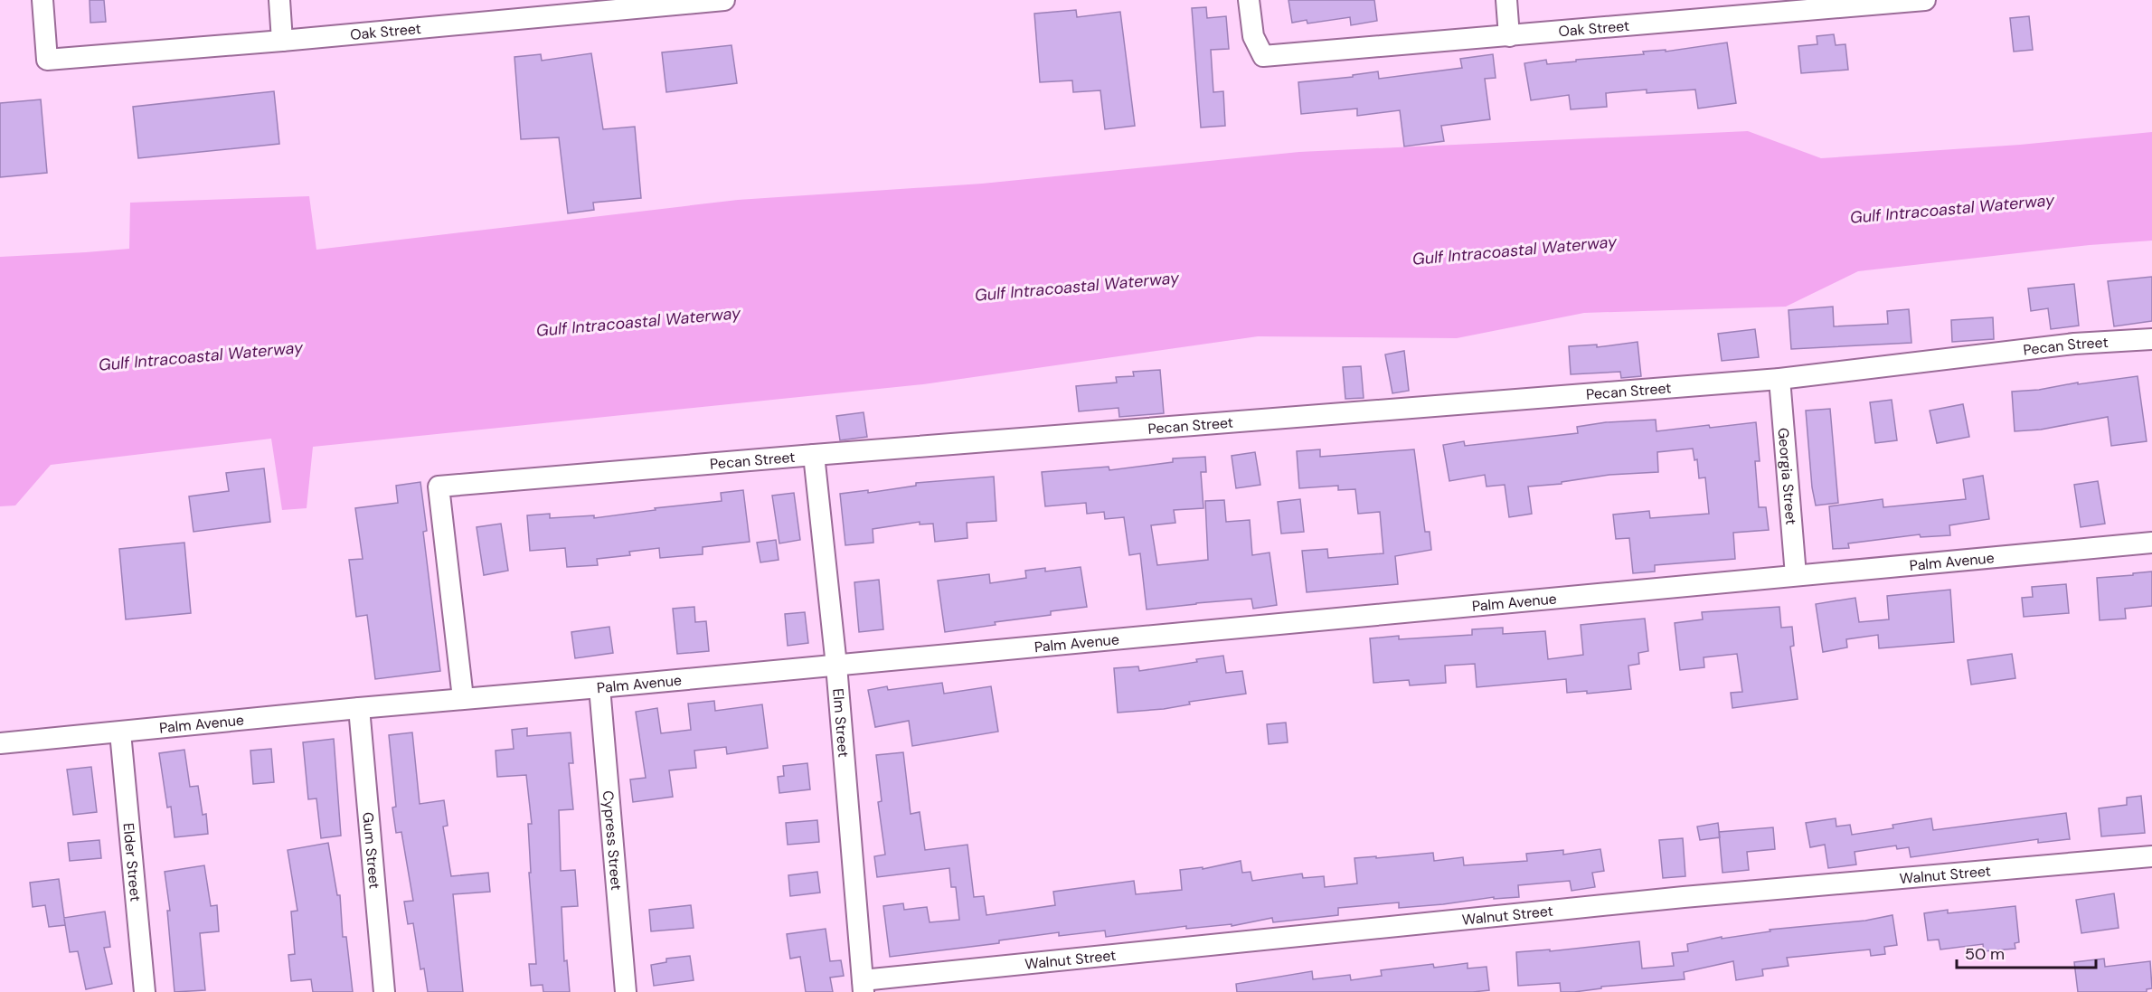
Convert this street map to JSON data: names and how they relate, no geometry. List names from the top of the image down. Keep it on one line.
{"streets":{"street":["Oak Street","Pecan Street","Georgia Street","Palm Avenue","Elm Street","Cypress Street","Gum Street","Elder Street","Walnut Street"]},"crossings":[["Pecan Street","Georgia Street"],["Pecan Street","Palm Avenue"],["Pecan Street","Elm Street"],["Georgia Street","Palm Avenue"],["Palm Avenue","Elm Street"],["Palm Avenue","Cypress Street"],["Palm Avenue","Gum Street"],["Palm Avenue","Elder Street"],["Elm Street","Walnut Street"]],"water":["Gulf Intracoastal Waterway"],"scale_bar":"50 m"}
